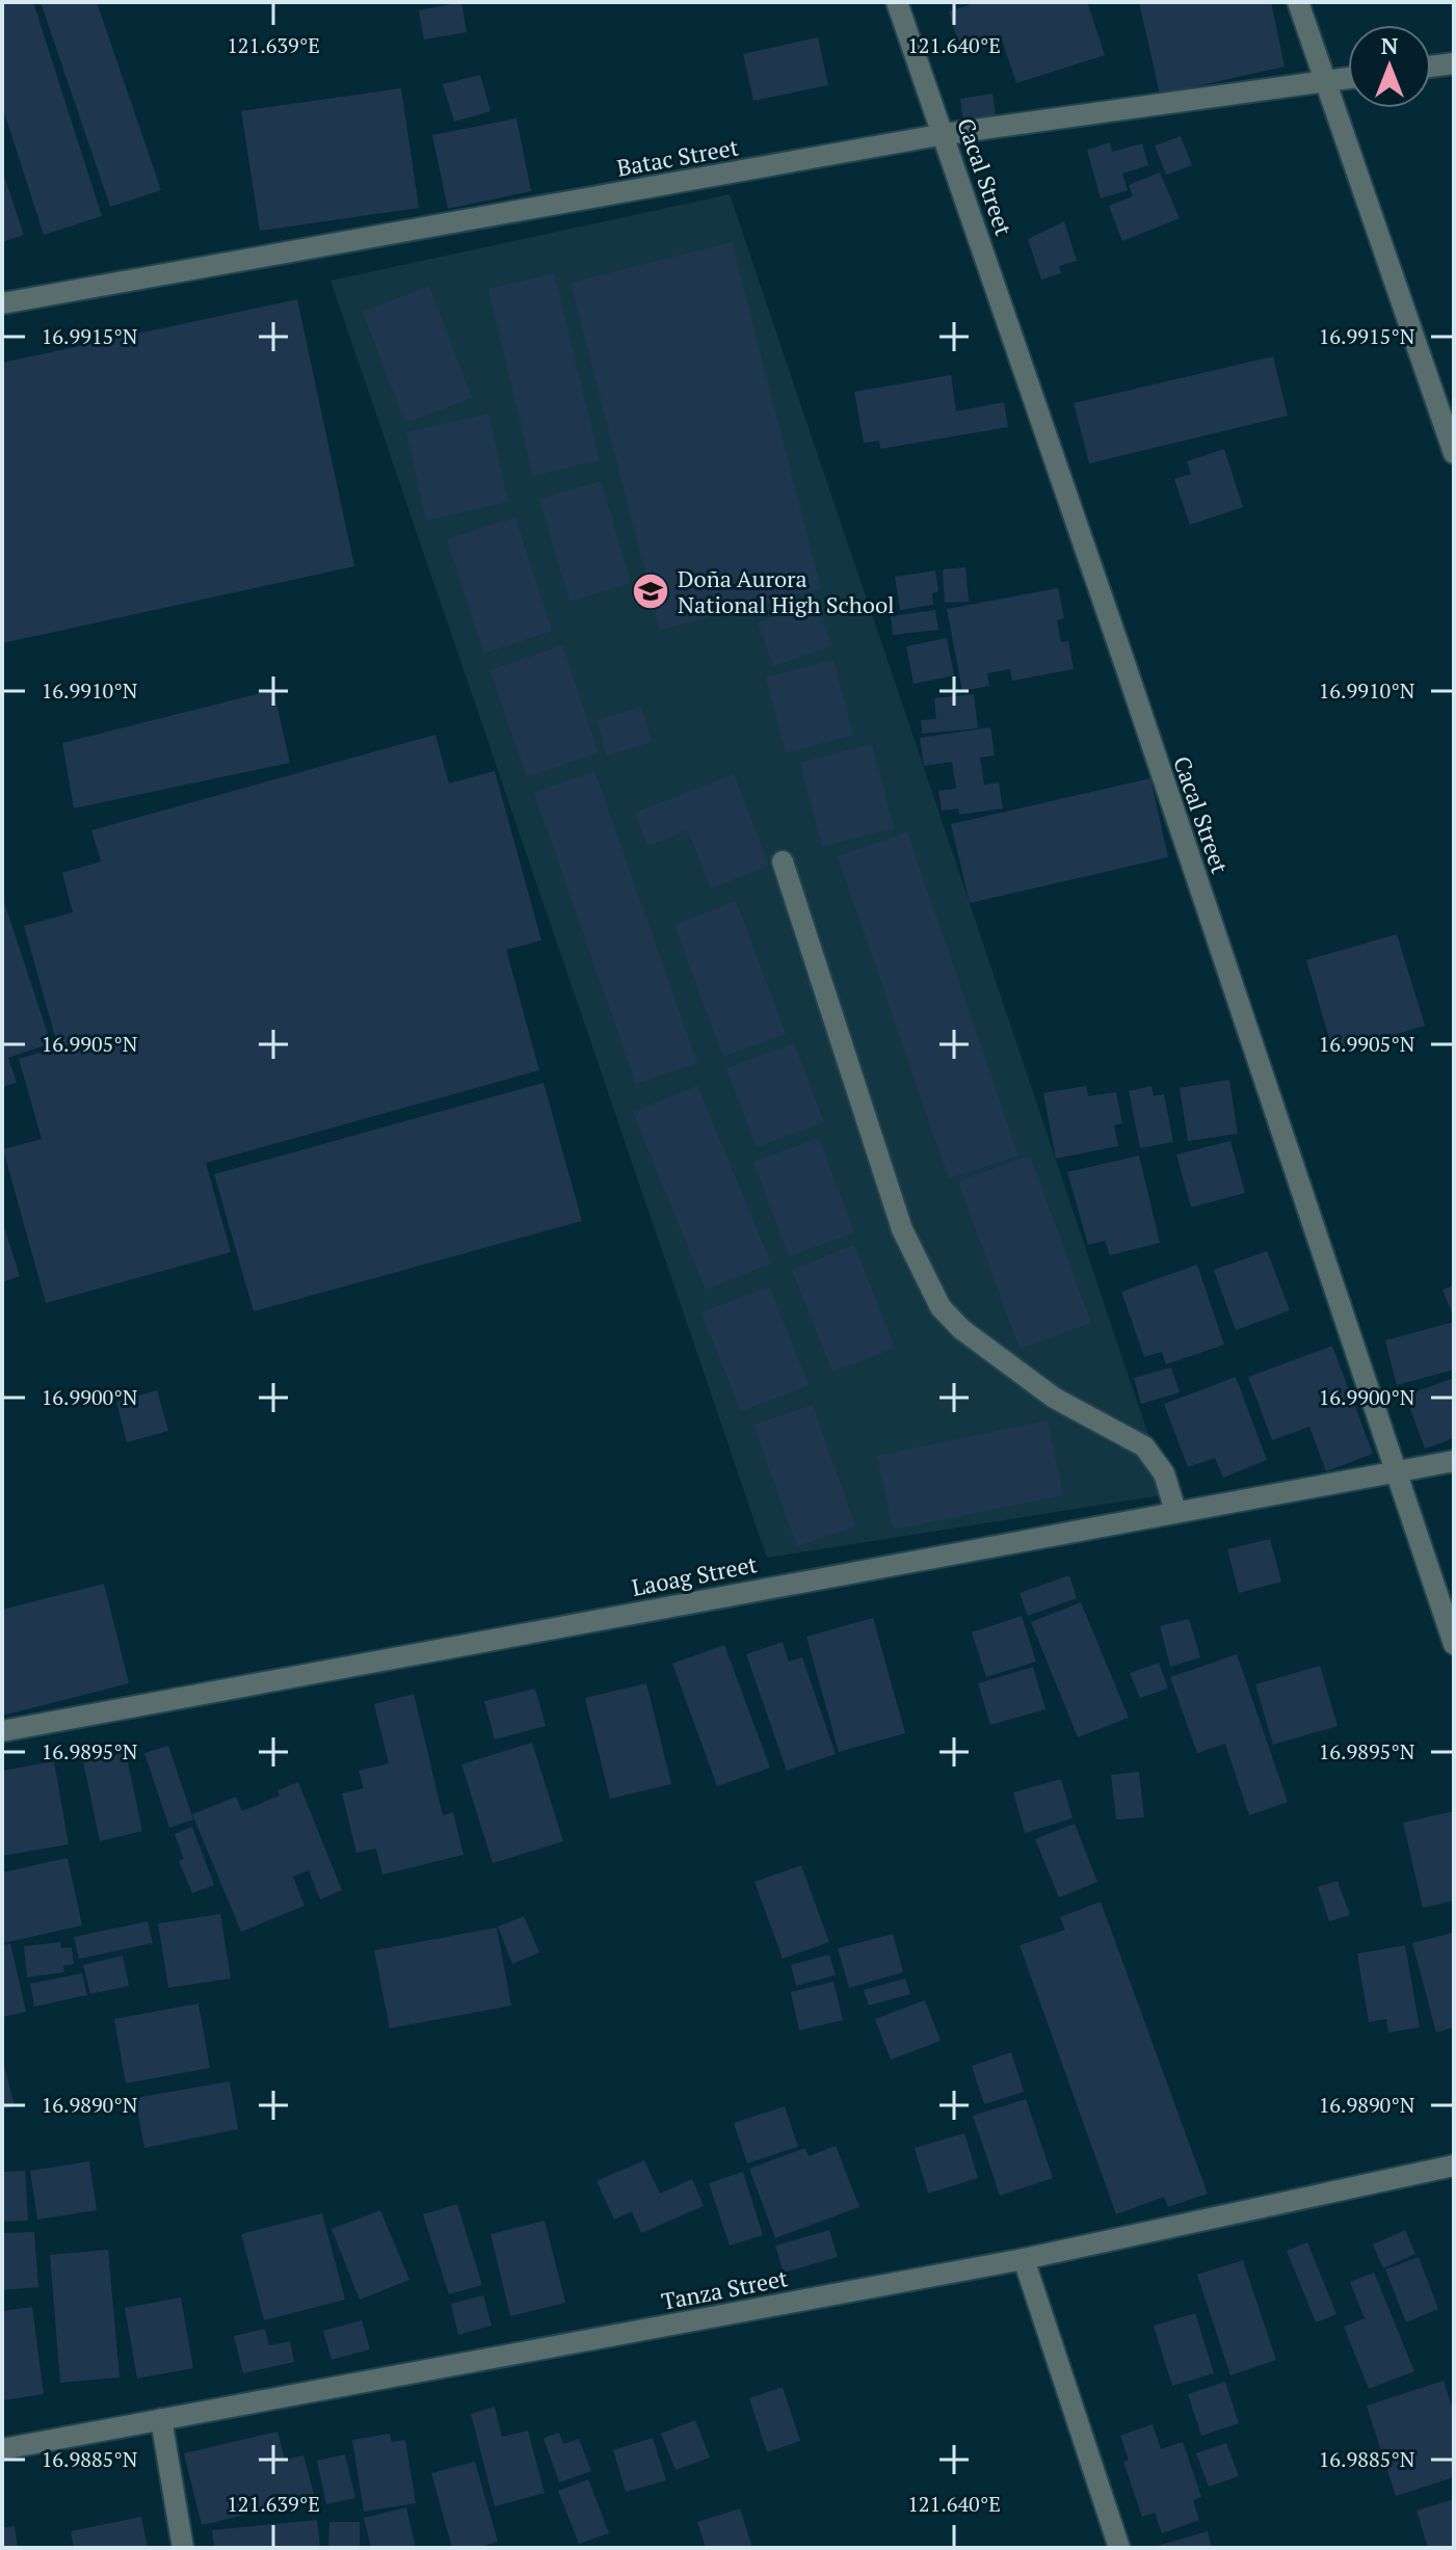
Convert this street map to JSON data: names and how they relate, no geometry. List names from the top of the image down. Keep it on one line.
{"streets":{"street":["Batac Street","Cacal Street","Laoag Street","Tanza Street"]},"crossings":[["Batac Street","Cacal Street"],["Cacal Street","Laoag Street"]],"places":{"school or university":["Doña Aurora National High School"]},"north":"top","coordinates":["121.639°E","121.640°E","16.9915°N","16.9910°N","16.9905°N","16.9900°N","16.9895°N","16.9890°N","16.9885°N"]}
